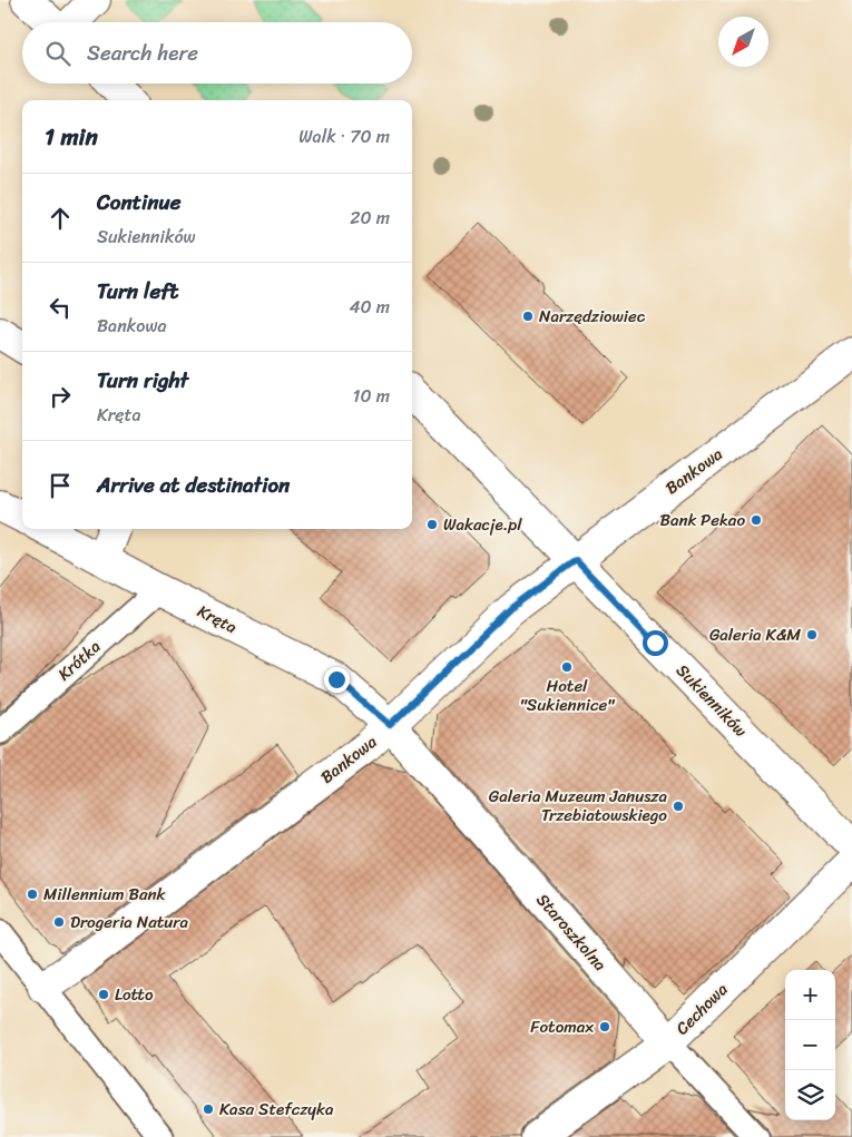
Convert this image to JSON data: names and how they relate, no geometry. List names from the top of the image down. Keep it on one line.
{"streets":{"street":["Bankowa","Kręta","Krótka","Sukienników","Staroszkolna","Cechowa"]},"crossings":[["Bankowa","Kręta"],["Bankowa","Sukienników"],["Bankowa","Staroszkolna"],["Kręta","Krótka"],["Kręta","Staroszkolna"],["Staroszkolna","Cechowa"]],"places":["Narzędziowiec","Bank Pekao","Wakacje.pl","Galeria K&M","Hotel \"Sukiennice\"","Galeria Muzeum Janusza Trzebiatowskiego","Millennium Bank","Drogeria Natura","Lotto","Fotomax","Kasa Stefczyka"],"north":"bottom left","page":{"search":"Search here","heading":["1 min","Walk · 70 m"],"list":[["Continue","Sukienników","20 m"],["Turn left","Bankowa","40 m"],["Turn right","Kręta","10 m"],"Arrive at destination"],"map_buttons":["+","−"]}}
